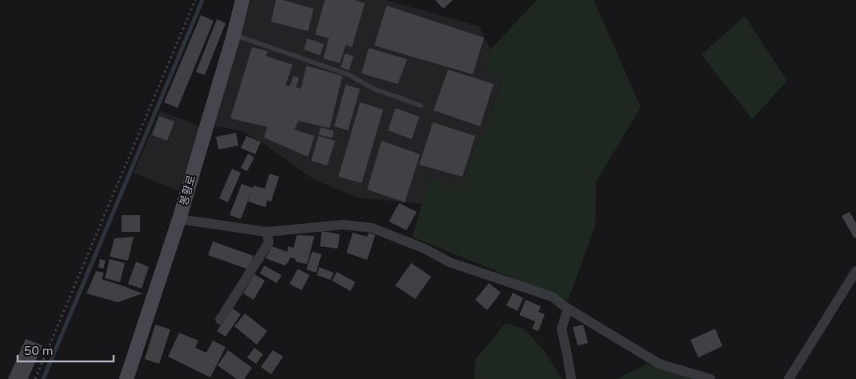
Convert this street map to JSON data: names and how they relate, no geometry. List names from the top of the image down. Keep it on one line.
{"streets":{"main road":["봉황로"]},"scale_bar":"50 m"}
